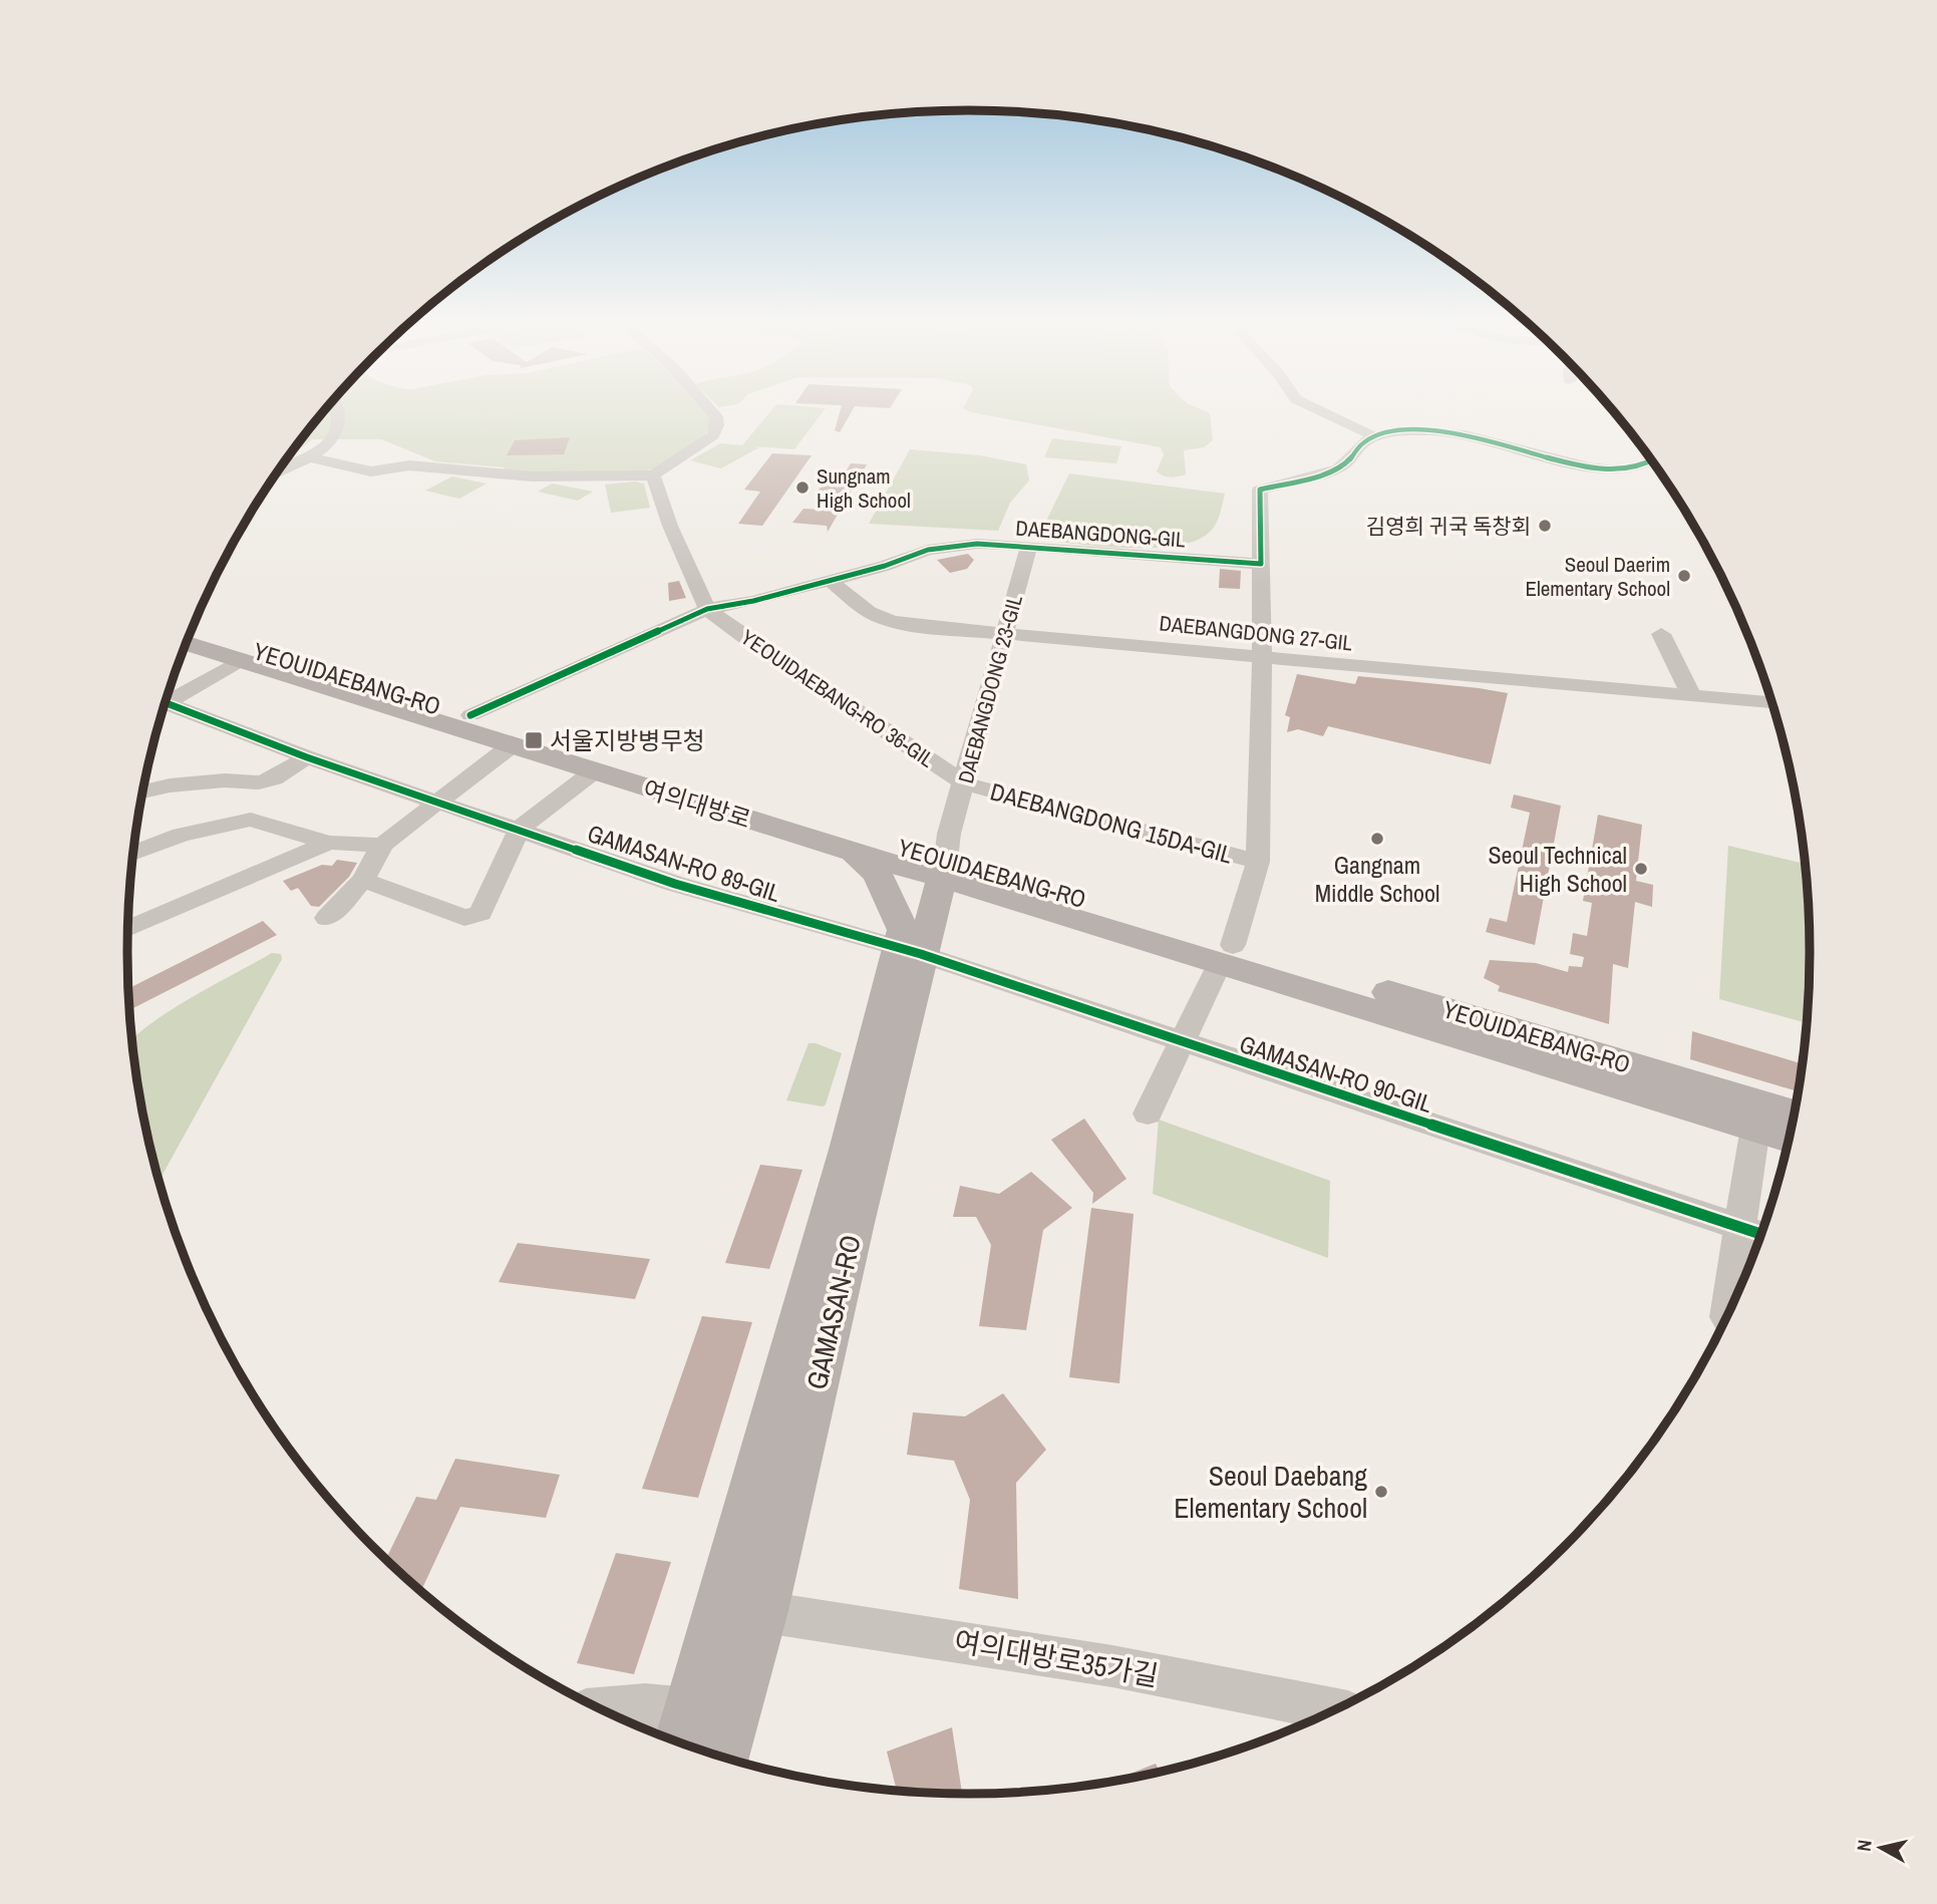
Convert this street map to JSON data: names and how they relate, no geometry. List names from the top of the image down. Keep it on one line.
{"streets":{"main road":["YEOUIDAEBANG-RO","여의대방로","GAMASAN-RO"],"street":["DAEBANGDONG-GIL","DAEBANGDONG 27-GIL","DAEBANGDONG 23-GIL","YEOUIDAEBANG-RO 36-GIL","DAEBANGDONG 15DA-GIL","GAMASAN-RO 89-GIL","GAMASAN-RO 90-GIL","여의대방로35가길"]},"crossings":[["DAEBANGDONG-GIL","DAEBANGDONG 27-GIL"],["DAEBANGDONG-GIL","YEOUIDAEBANG-RO"],["DAEBANGDONG-GIL","DAEBANGDONG 23-GIL"],["DAEBANGDONG-GIL","YEOUIDAEBANG-RO 36-GIL"],["DAEBANGDONG-GIL","여의대방로"],["DAEBANGDONG 27-GIL","DAEBANGDONG 23-GIL"],["YEOUIDAEBANG-RO","DAEBANGDONG 23-GIL"],["YEOUIDAEBANG-RO","여의대방로"],["YEOUIDAEBANG-RO","GAMASAN-RO"],["DAEBANGDONG 23-GIL","YEOUIDAEBANG-RO 36-GIL"],["DAEBANGDONG 23-GIL","여의대방로"],["DAEBANGDONG 23-GIL","DAEBANGDONG 15DA-GIL"],["DAEBANGDONG 23-GIL","GAMASAN-RO"],["YEOUIDAEBANG-RO 36-GIL","DAEBANGDONG 15DA-GIL"],["여의대방로","GAMASAN-RO"],["GAMASAN-RO 89-GIL","GAMASAN-RO 90-GIL"],["GAMASAN-RO 89-GIL","GAMASAN-RO"],["GAMASAN-RO 90-GIL","GAMASAN-RO"],["GAMASAN-RO","여의대방로35가길"]],"places":{"other":["Sungnam High School","김영희 귀국 독창회","Seoul Daerim Elementary School","Gangnam Middle School","Seoul Technical High School","Seoul Daebang Elementary School"],"transit":["서울지방병무청"]},"north":"left"}
